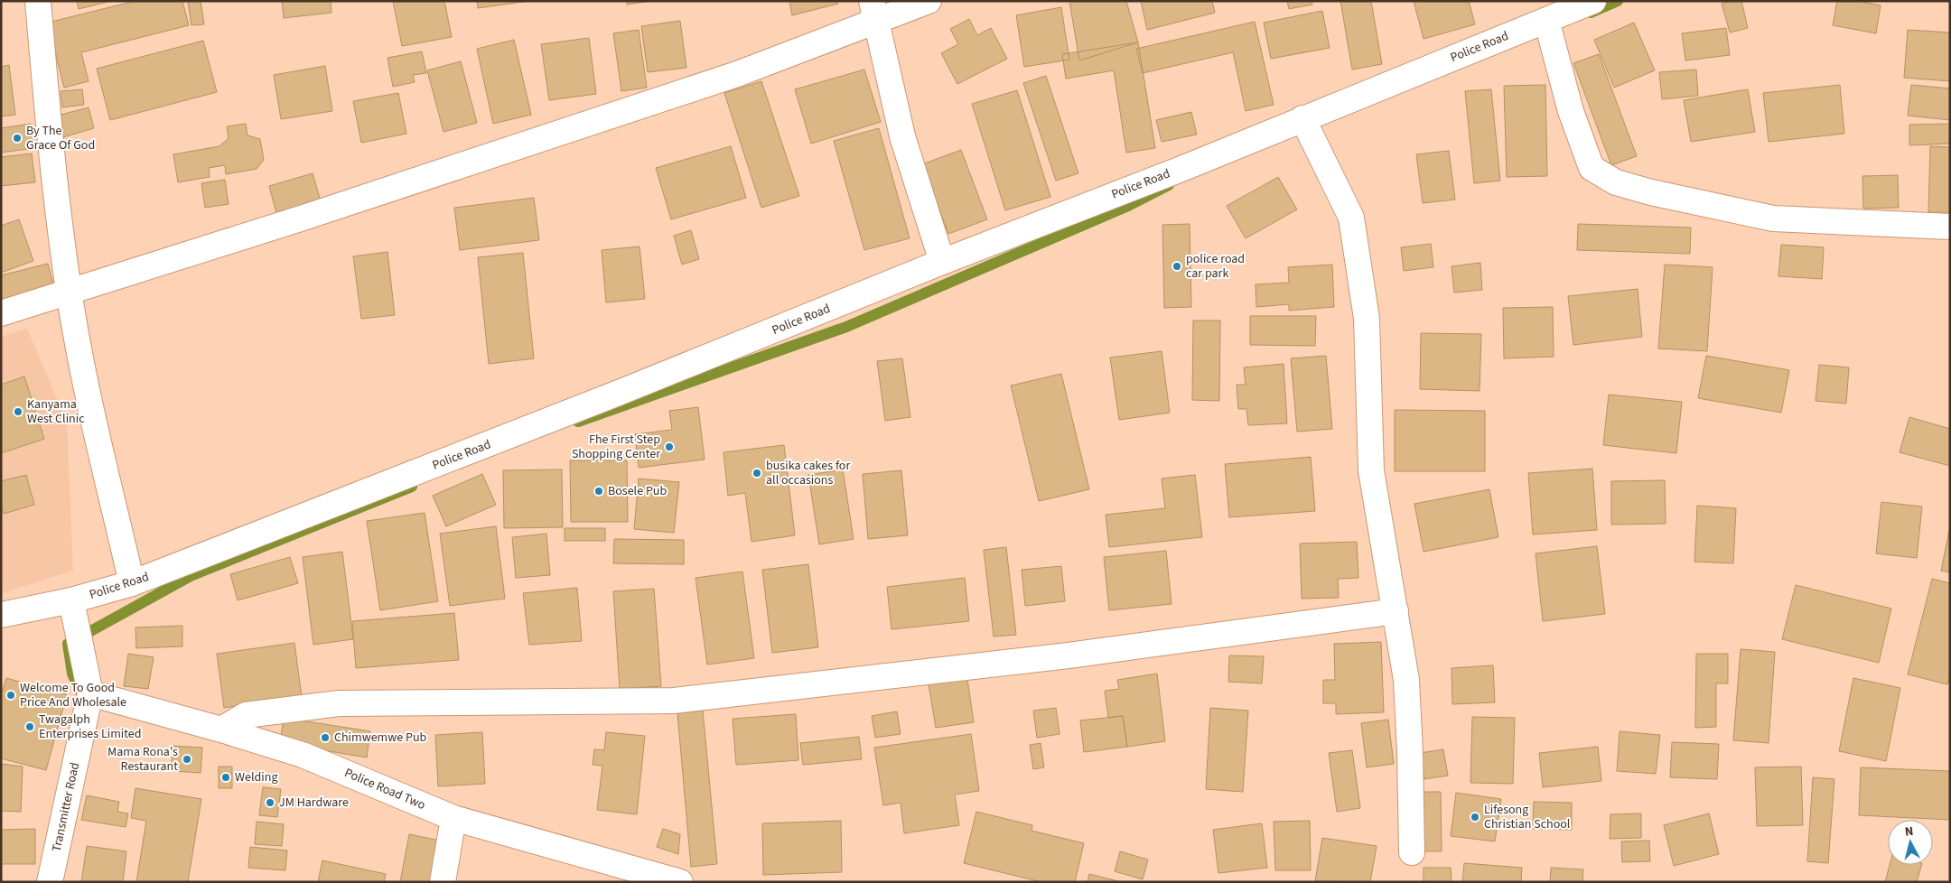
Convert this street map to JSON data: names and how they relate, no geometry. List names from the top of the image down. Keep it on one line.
{"streets":{"street":["Police Road","Police Road Two","Transmitter Road"]},"crossings":[["Police Road","Transmitter Road"],["Police Road Two","Transmitter Road"]],"places":["By The Grace Of God","police road car park","Kanyama West Clinic","Fhe First Step Shopping Center","busika cakes for all occasions","Bosele Pub","Welcome To Good Price And Wholesale","Twagalph Enterprises Limited","Chimwemwe Pub","Mama Rona's Restaurant","Welding","JM Hardware","Lifesong Christian School"],"north":"top"}
